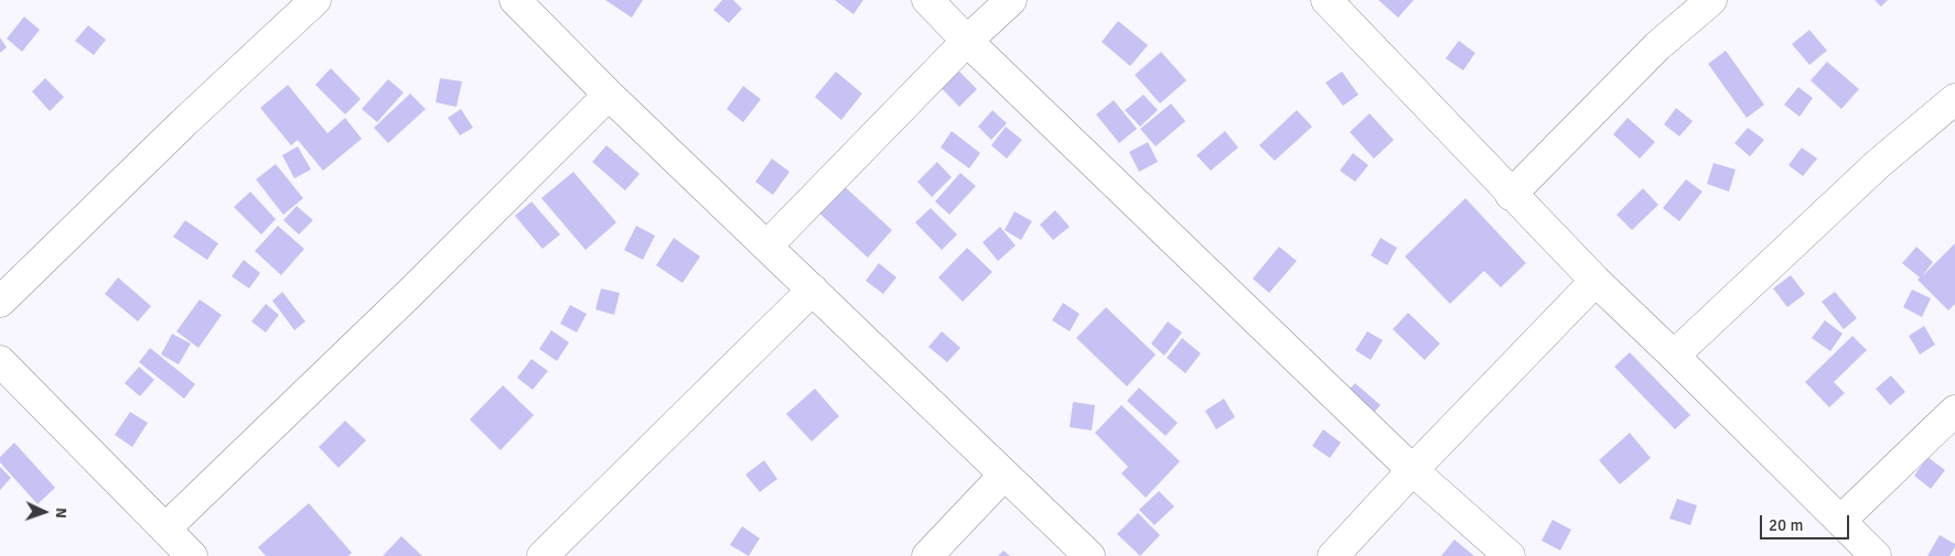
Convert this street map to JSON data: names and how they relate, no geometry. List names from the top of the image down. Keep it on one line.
{"scale_bar":"20 m","north":"right"}
